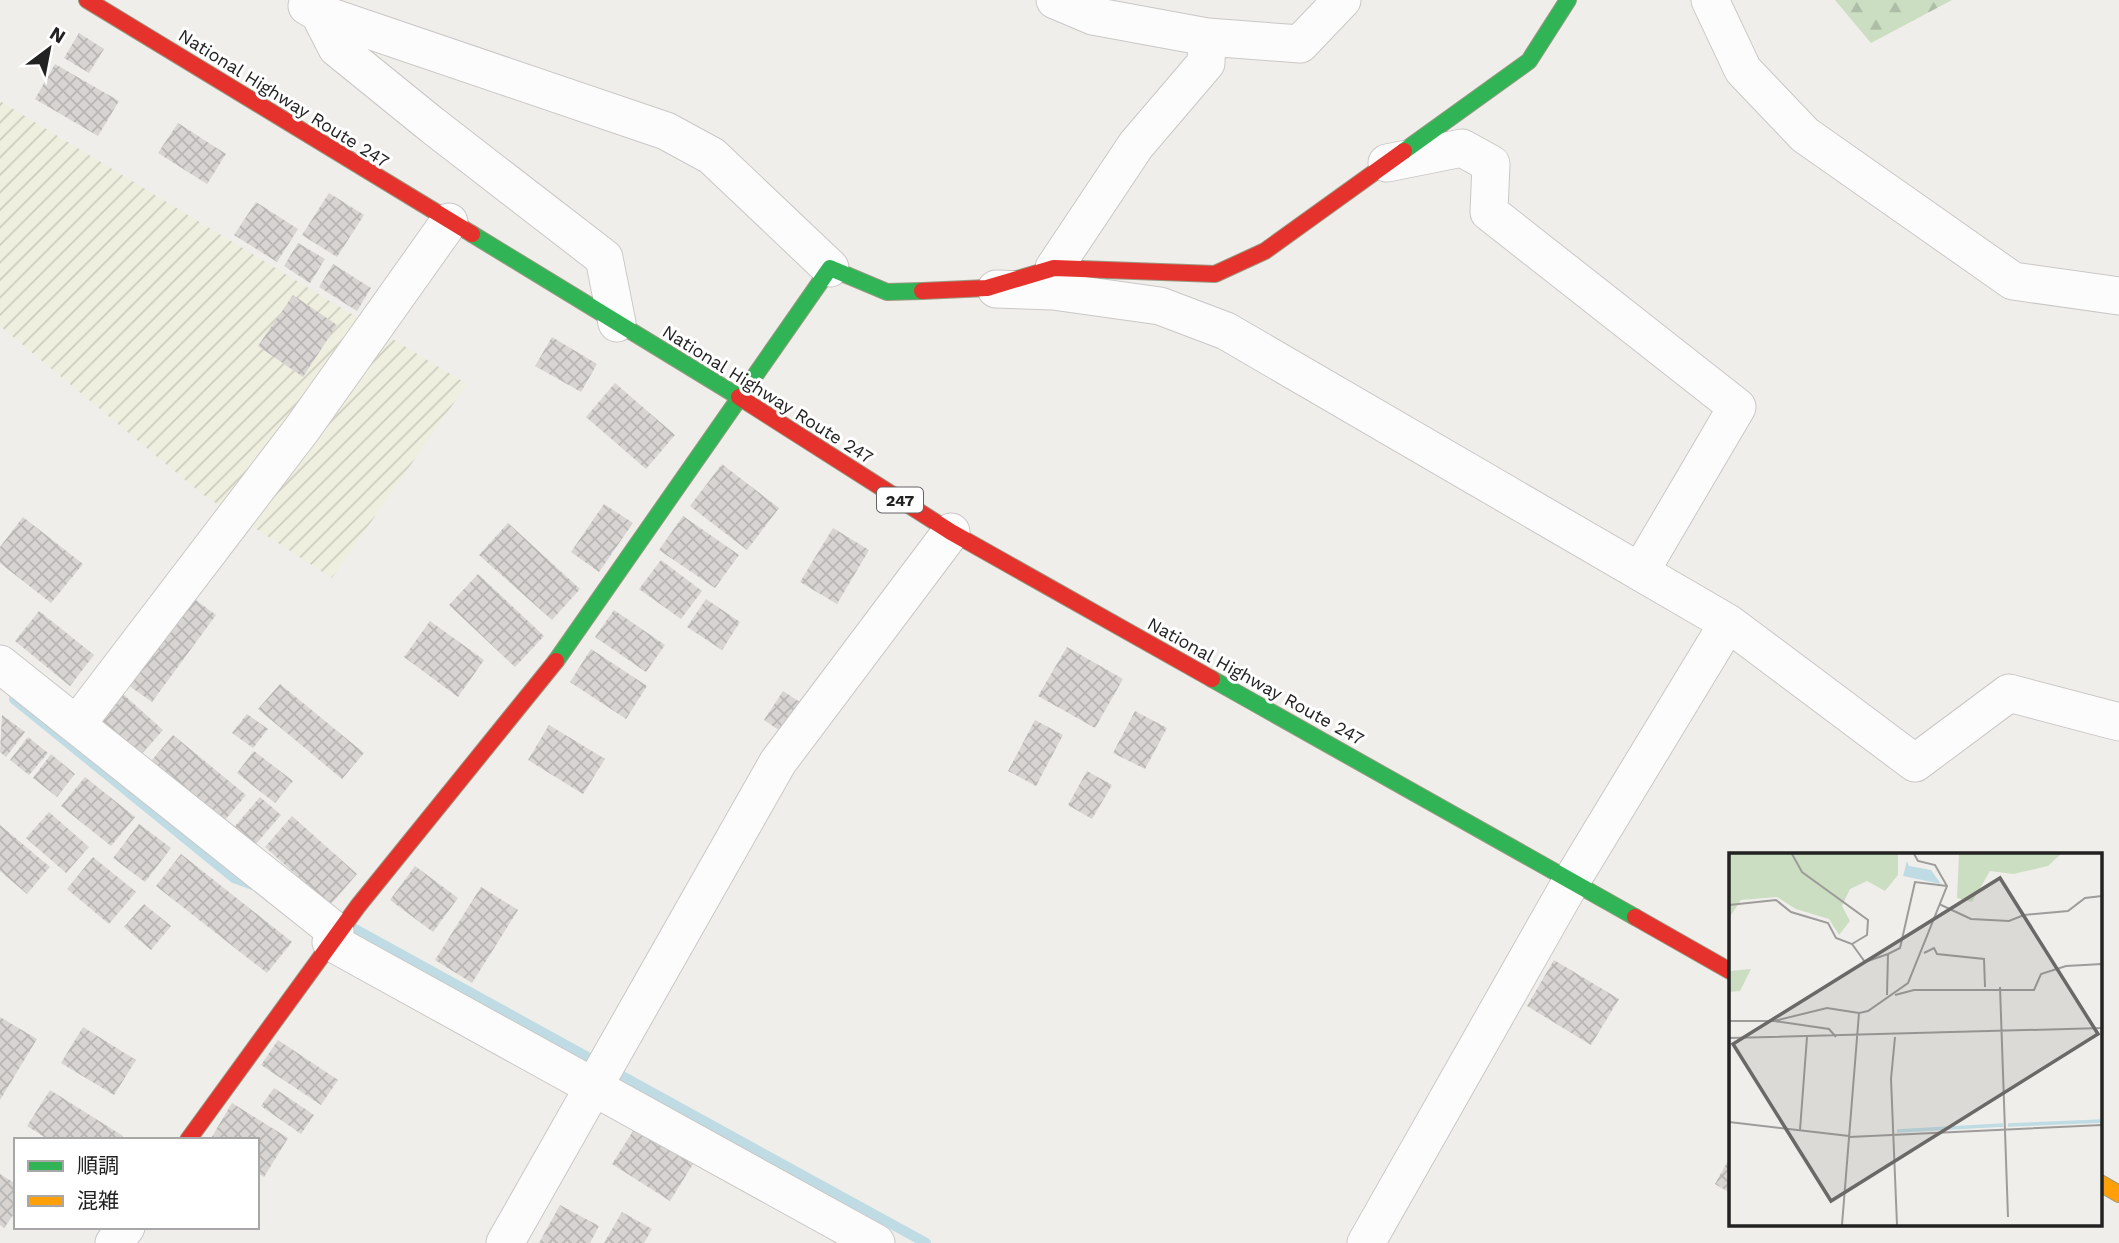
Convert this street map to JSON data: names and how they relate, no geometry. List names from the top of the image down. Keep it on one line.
{"streets":{"main road":["National Highway Route 247","247"]},"legend":["順調","混雑"],"north":"top right"}
